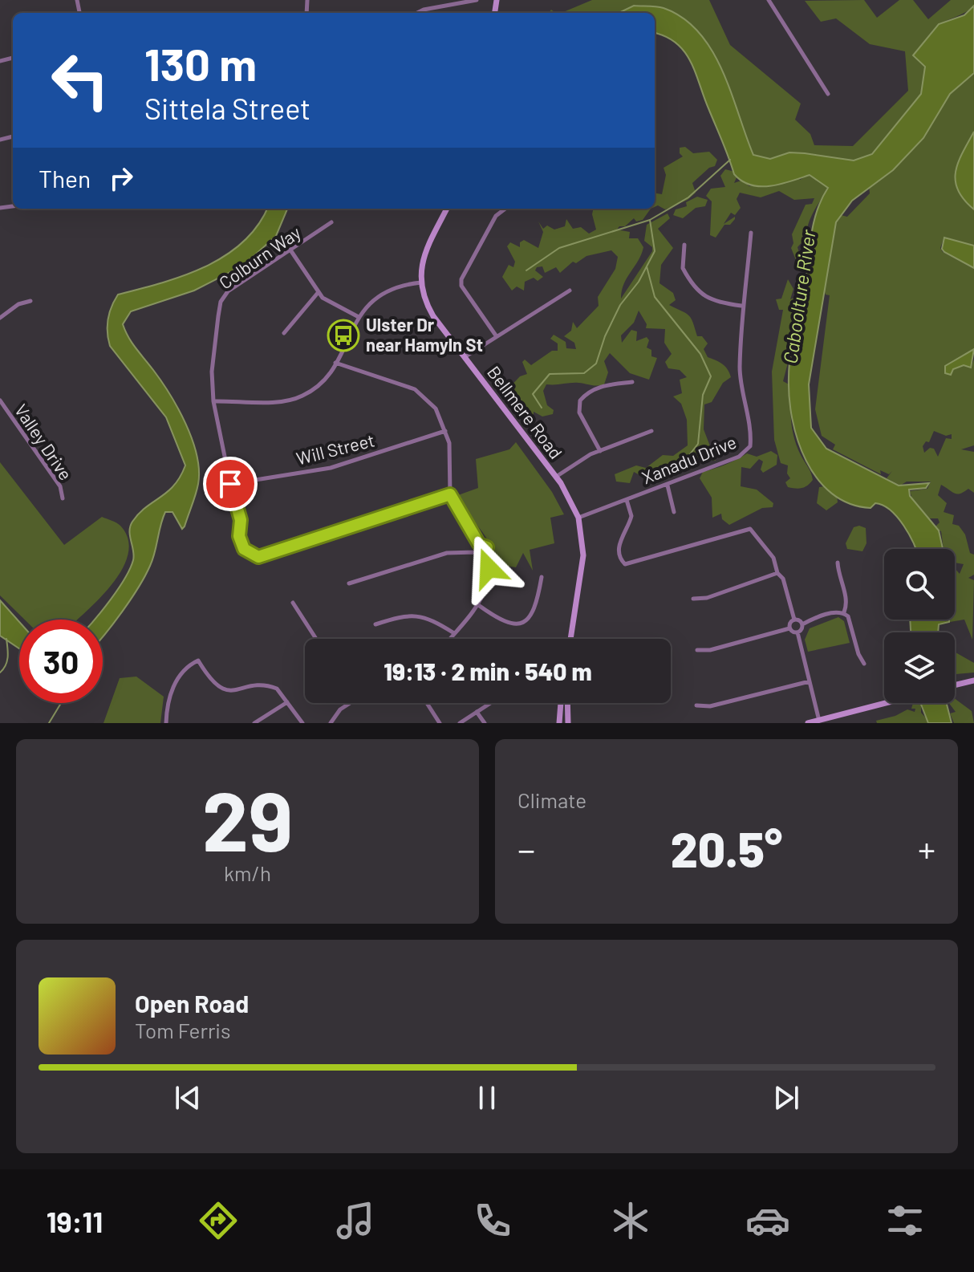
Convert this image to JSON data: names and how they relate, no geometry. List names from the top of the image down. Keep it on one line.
{"streets":{"main road":["Bellmere Road"],"street":["Colburn Way","Valley Drive","Will Street","Xanadu Drive"]},"crossings":[["Colburn Way","Will Street"],["Bellmere Road","Xanadu Drive"]],"water":["Caboolture River"],"places":{"bus stop":["Ulster Dr near Hamyln St"]},"page":{"turn":["130 m","Sittela Street"],"then":"Then","limit":"30","trip":"19:13 · 2 min · 540 m","tile":[["29","km/h"],"Climate"],"heat":["−","20.5°","+"],"song":["Open Road","Tom Ferris"],"tabs":"19:11"}}
